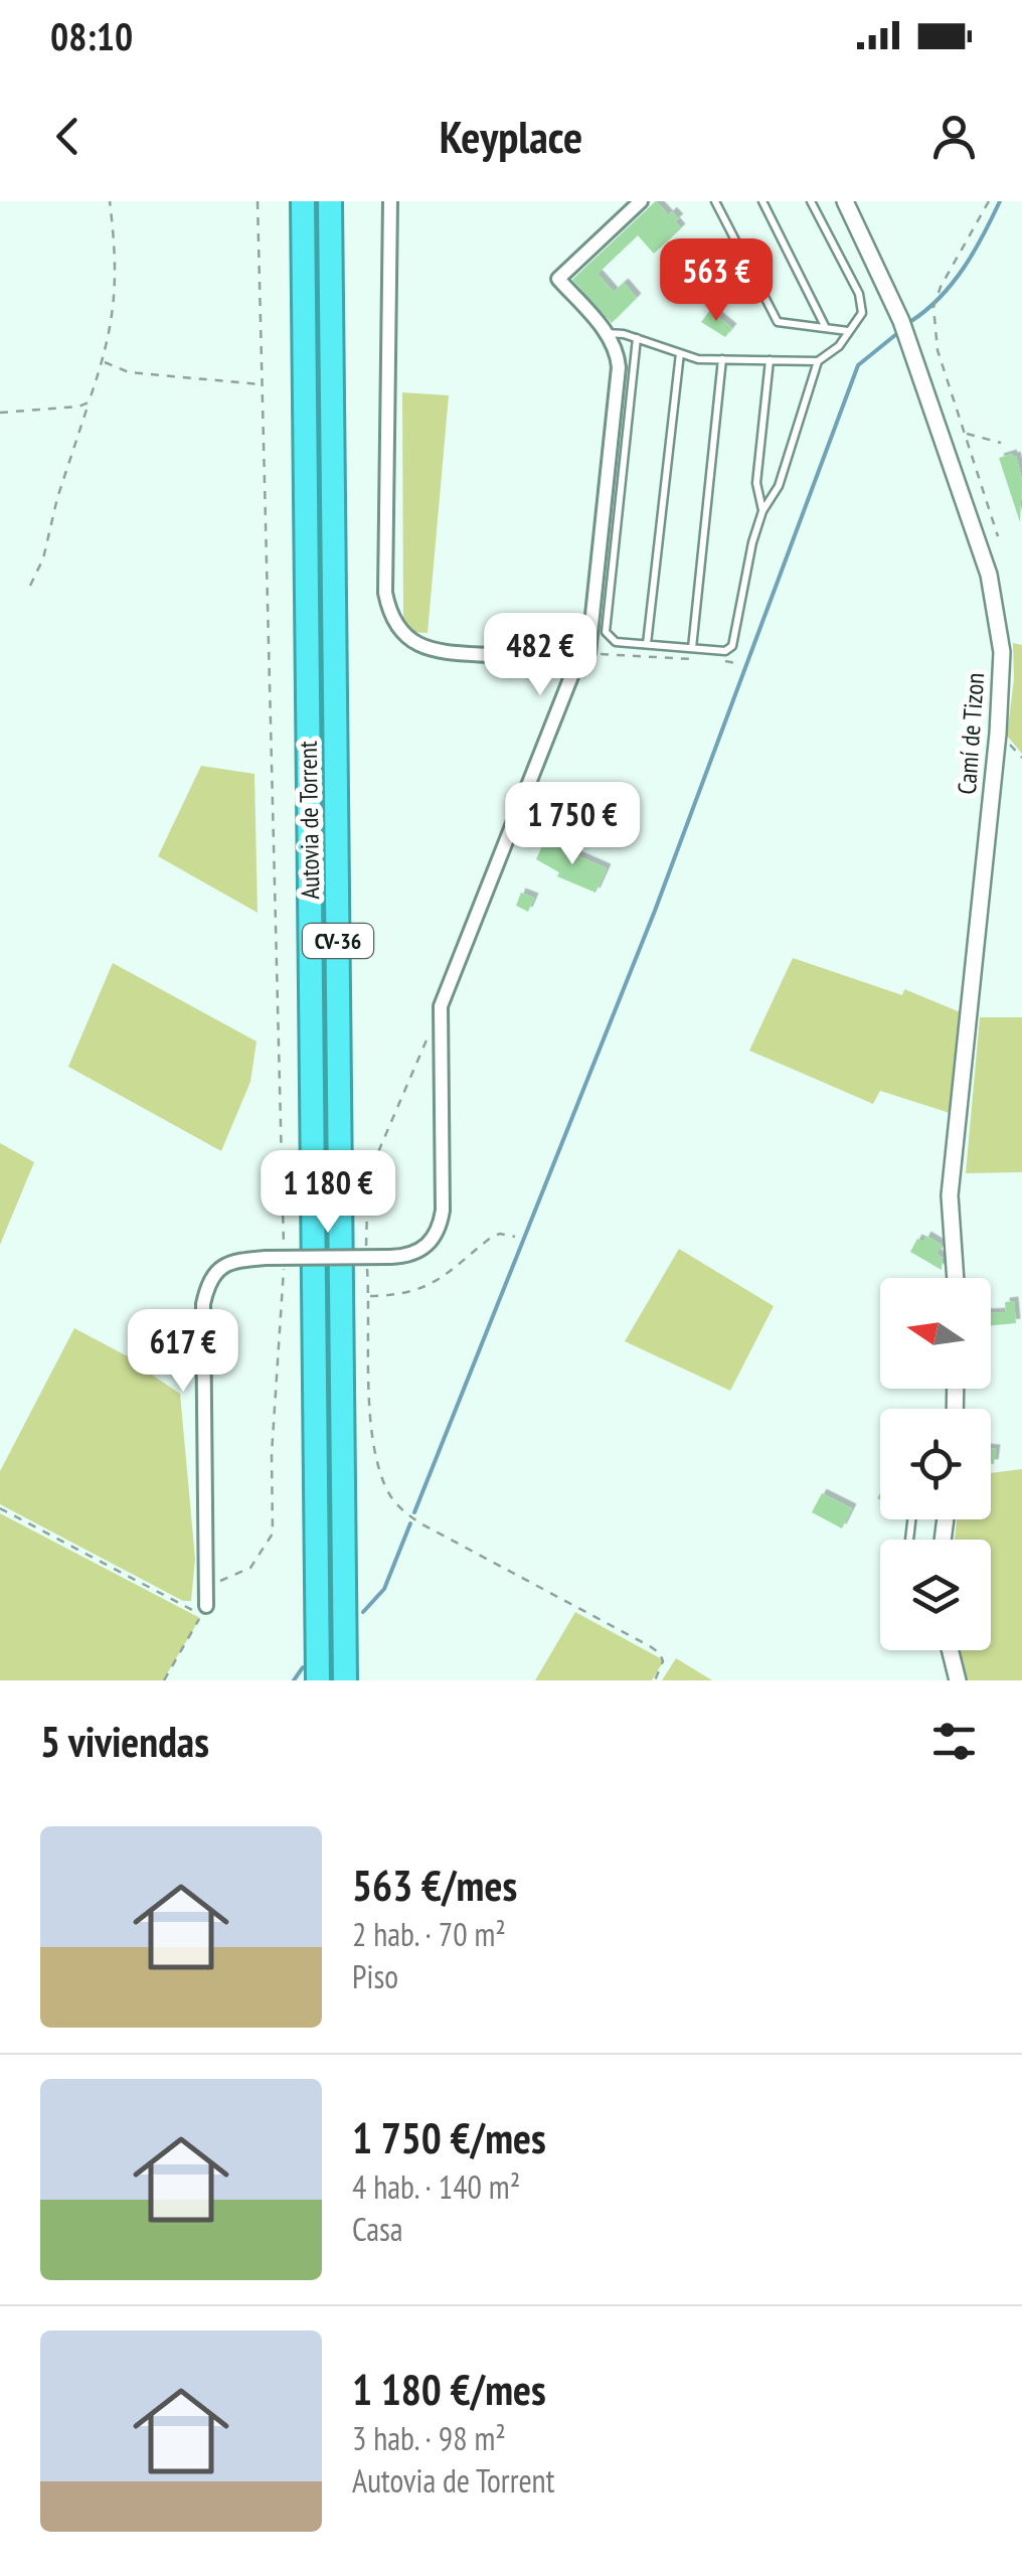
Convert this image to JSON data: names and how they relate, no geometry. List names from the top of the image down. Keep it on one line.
{"streets":{"highway":["Autovia de Torrent","CV-36"],"street":["Camí de Tizon"]},"north":"left","page":{"status":"08:10","header":"Keyplace","price":["563 €","482 €","1 750 €","1 180 €","617 €"],"heading":"5 viviendas","list":[{"name":"563 €/mes","note":"2 hab. · 70 m² · Piso"},{"name":"1 750 €/mes","note":"4 hab. · 140 m² · Casa"},{"name":"1 180 €/mes","note":"3 hab. · 98 m² · Autovia de Torrent"}]}}
